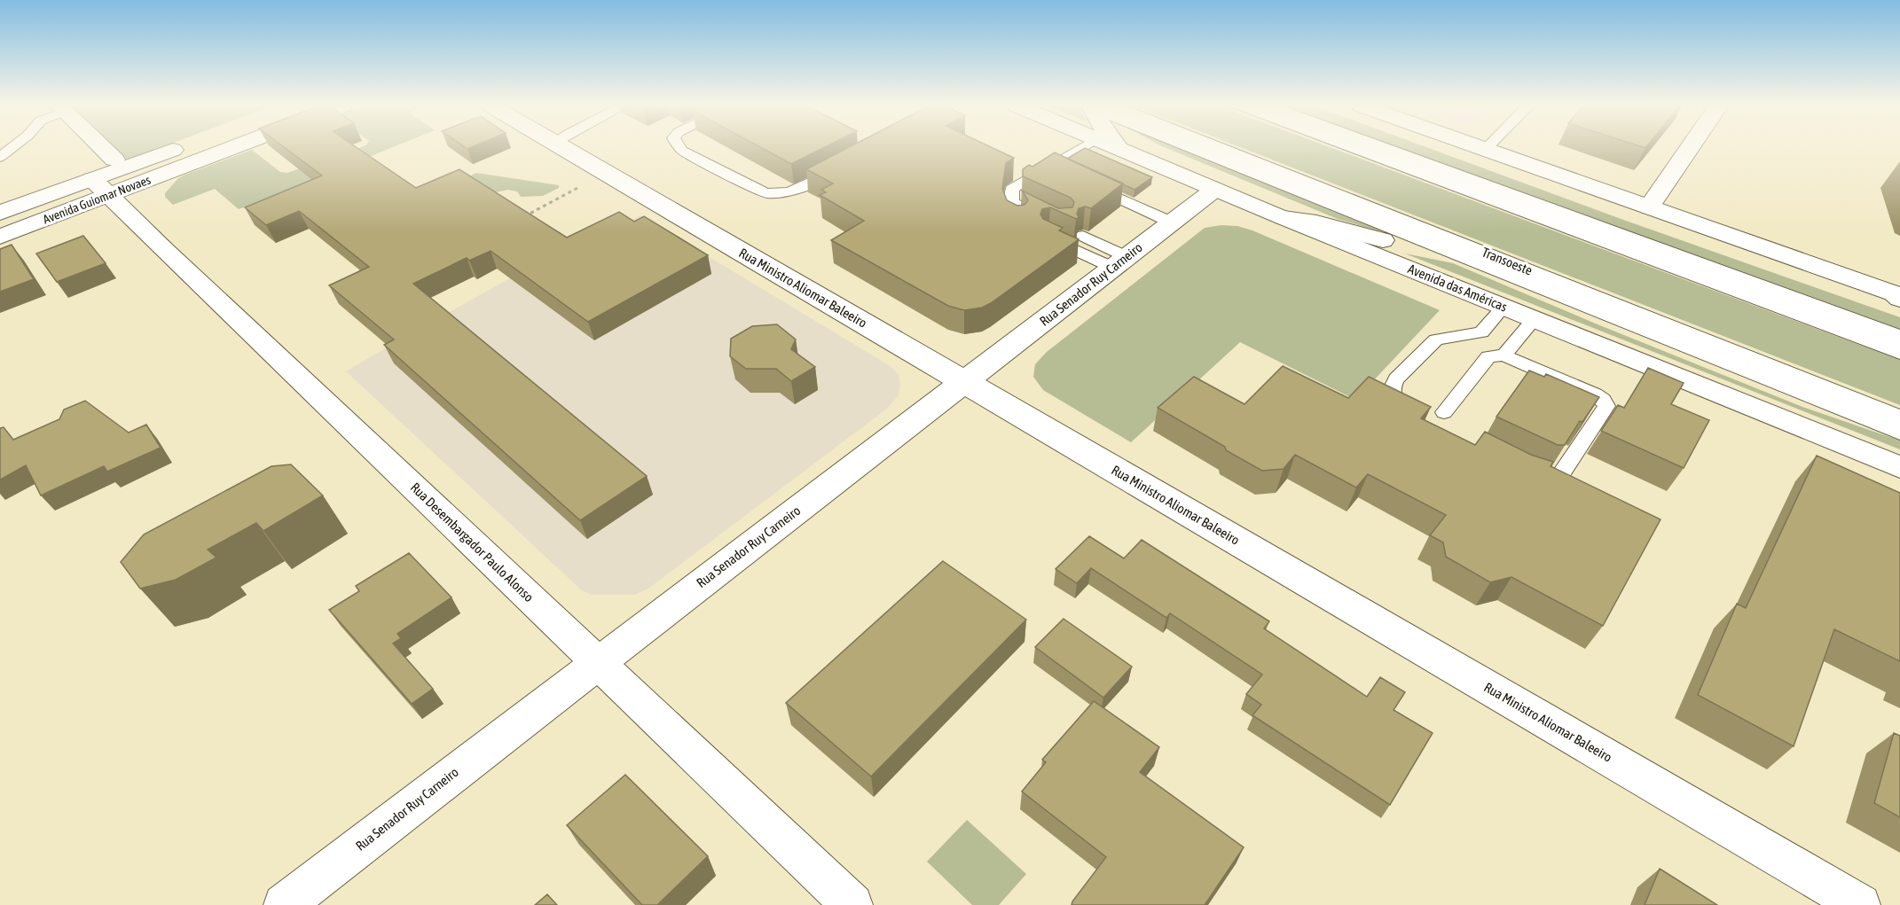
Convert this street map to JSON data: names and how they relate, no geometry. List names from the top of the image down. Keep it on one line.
{"streets":{"main road":["Avenida Guiomar Novaes","Rua Senador Ruy Carneiro","Rua Ministro Aliomar Baleeiro","Avenida das Américas","Rua Desembargador Paulo Alonso"],"lane":["Transoeste"]},"crossings":[["Avenida Guiomar Novaes","Rua Desembargador Paulo Alonso"],["Rua Senador Ruy Carneiro","Rua Ministro Aliomar Baleeiro"],["Rua Senador Ruy Carneiro","Avenida das Américas"],["Rua Senador Ruy Carneiro","Rua Desembargador Paulo Alonso"]]}
